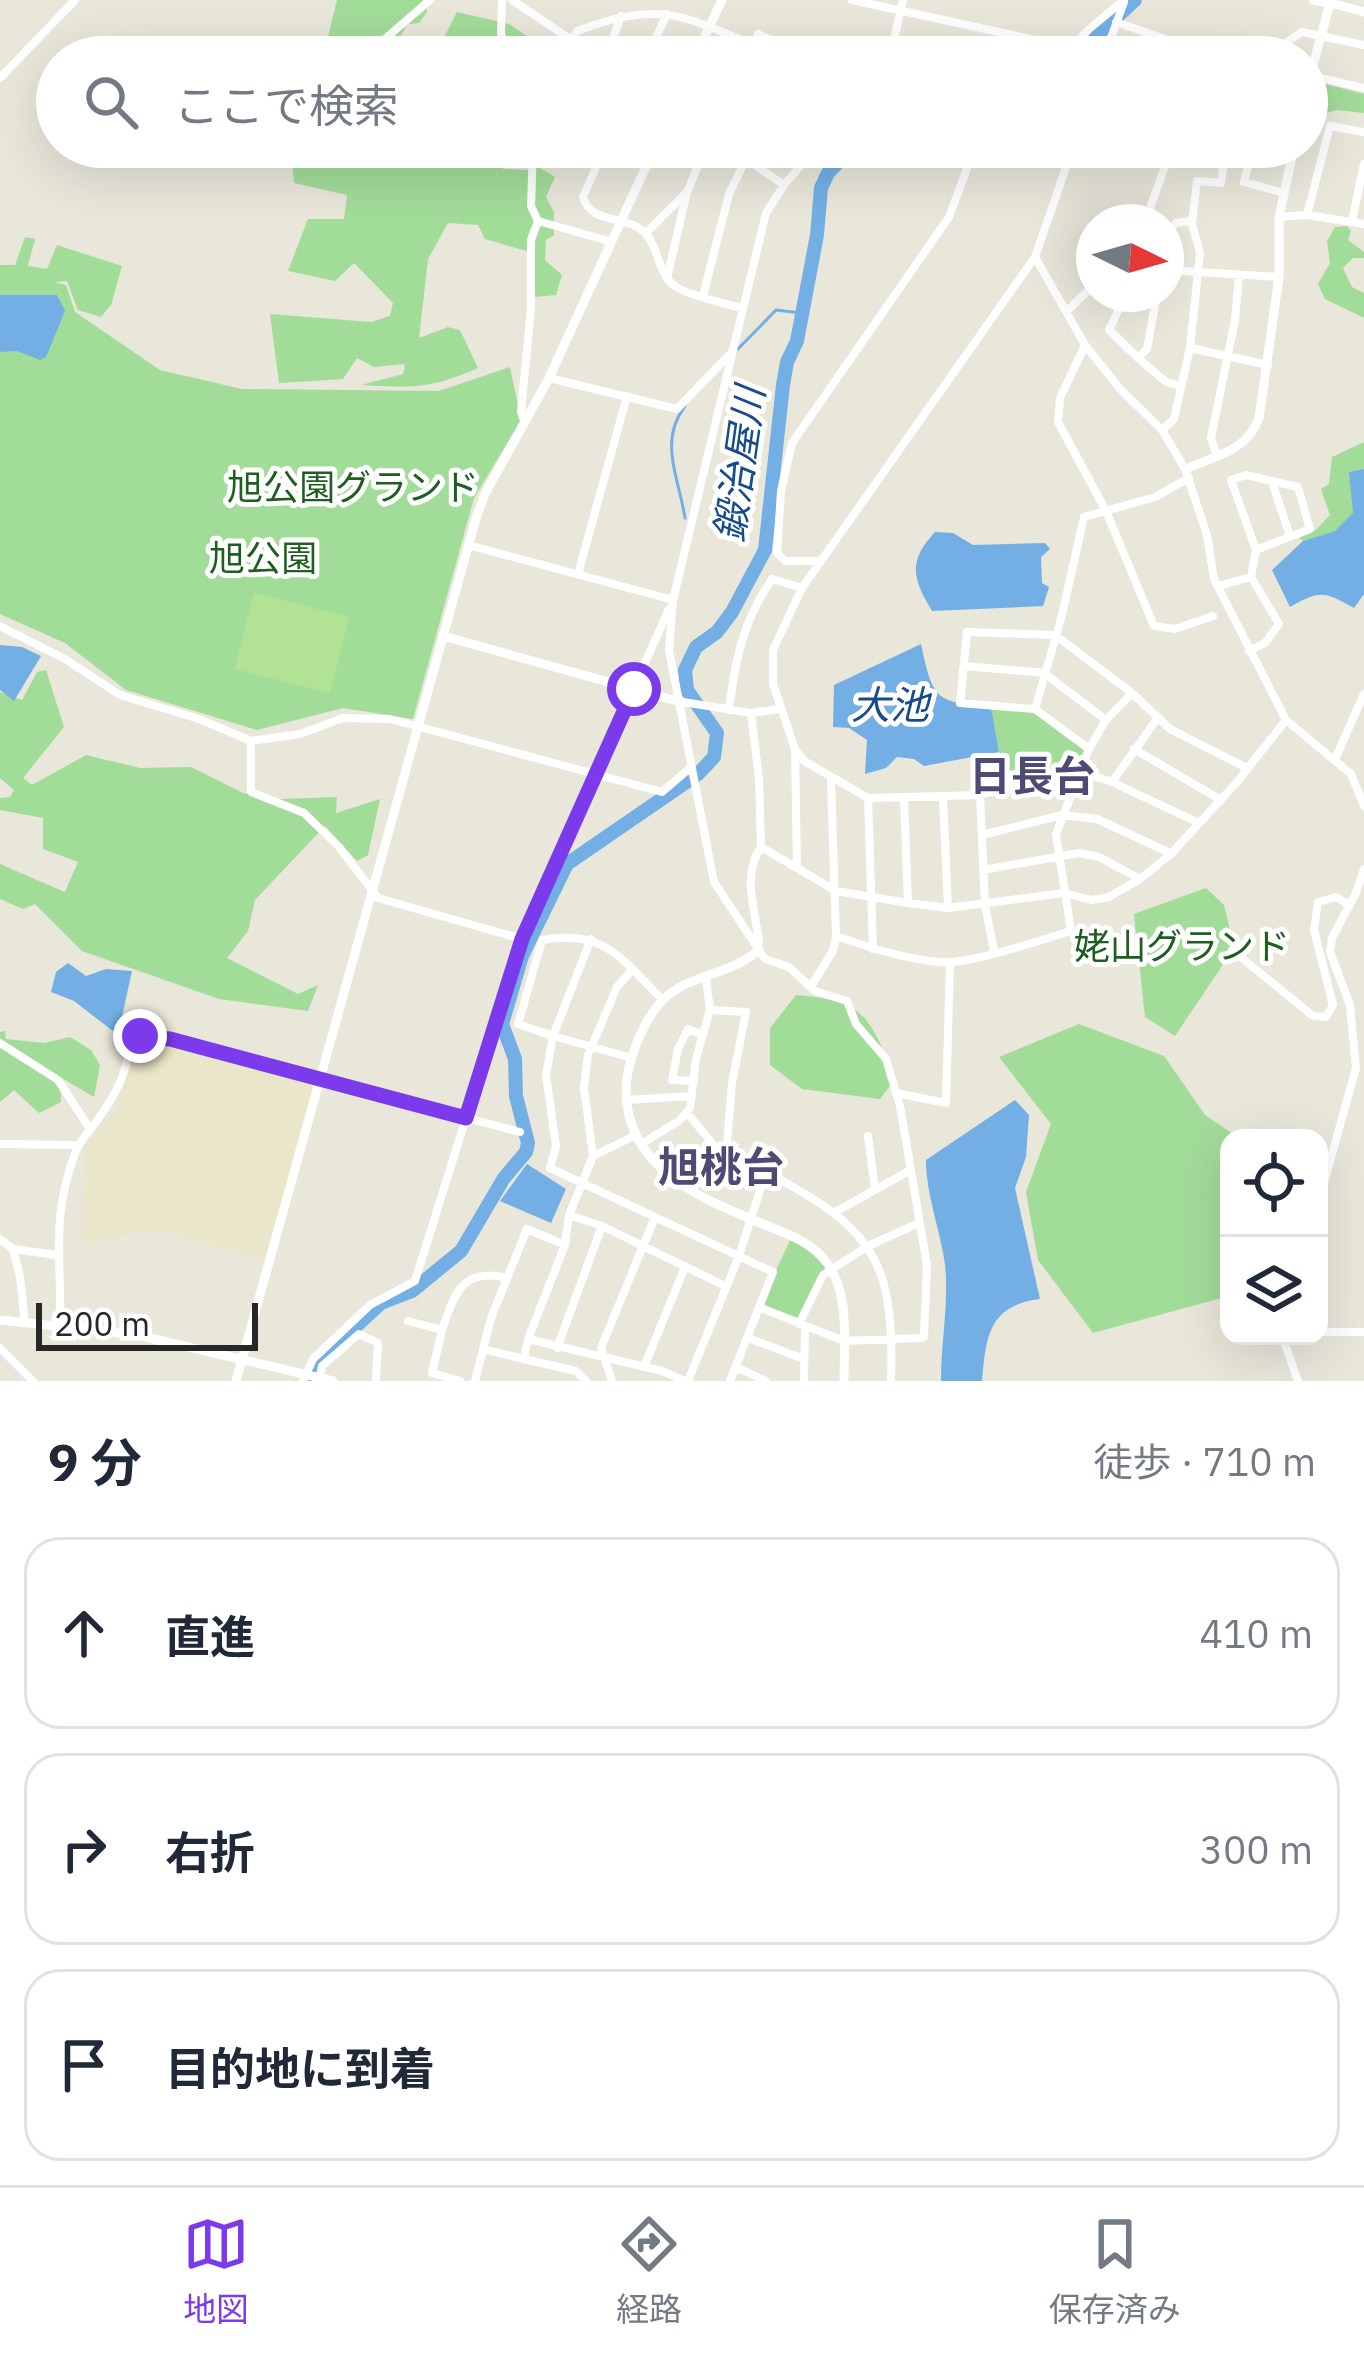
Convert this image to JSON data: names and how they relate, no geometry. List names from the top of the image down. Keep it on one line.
{"districts":["日長台","旭桃台"],"water":["鍛治屋川","大池"],"parks":["旭公園グランド","旭公園","姥山グランド"],"scale_bar":"200 m","north":"right","page":{"search":"ここで検索","scale":"200 m","heading":["9 分","徒歩 · 710 m"],"list":[["直進","410 m"],["右折","300 m"],"目的地に到着"],"nav":["地図","経路","保存済み"]}}
